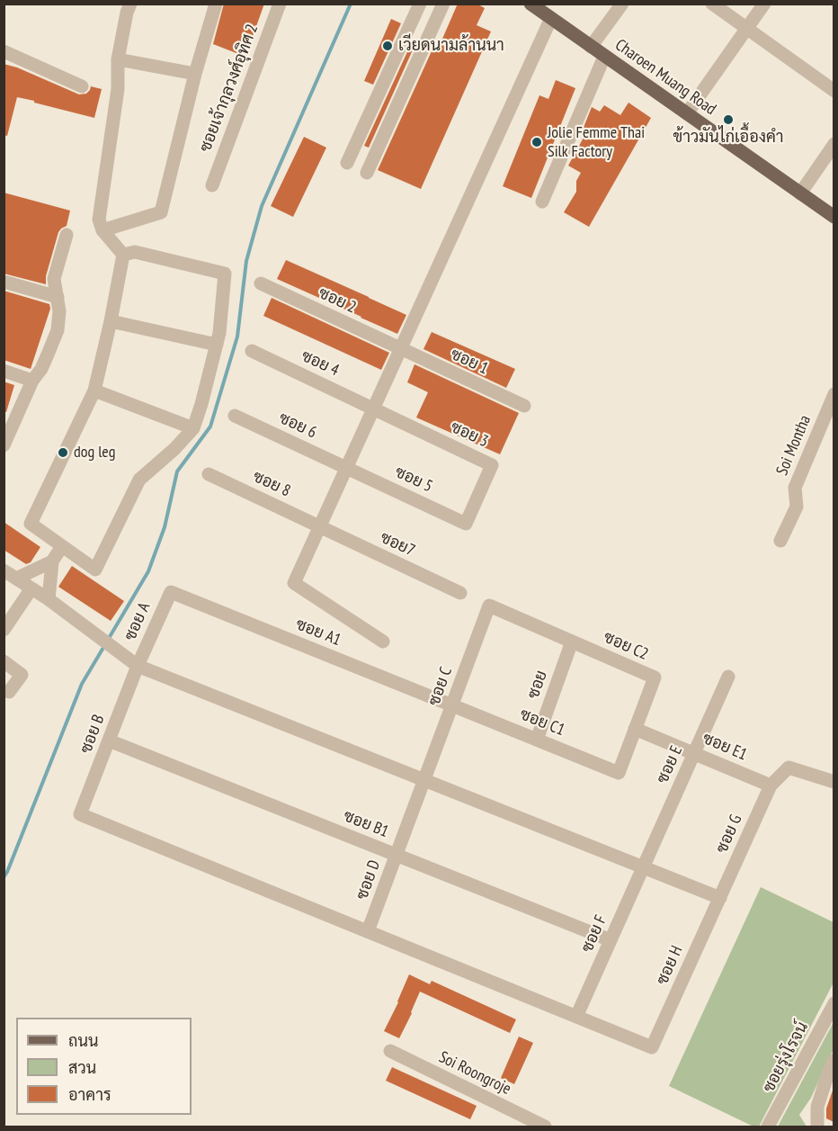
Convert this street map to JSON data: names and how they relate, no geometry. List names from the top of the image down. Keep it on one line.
{"streets":{"main road":["Charoen Muang Road"],"street":["ซอยเจ้ากุลวงศ์อุทิศ 2","ซอย 2","ซอย 1","ซอย 4","ซอย 6","ซอย 3","Soi Montha","ซอย 5","ซอย 8","ซอย7","ซอย A","ซอย A1","ซอย C2","ซอย","ซอย C","ซอย C1","ซอย B","ซอย E1","ซอย E","ซอย B1","ซอย G","ซอย D","ซอย F","ซอย H","ซอยรุ่งโรจน์","Soi Roongroje"]},"crossings":[["ซอย 2","ซอย 1"],["ซอย 4","ซอย 3"],["ซอย 6","ซอย 5"],["ซอย 3","ซอย 5"],["ซอย 8","ซอย7"],["ซอย A","ซอย A1"],["ซอย A","ซอย B"],["ซอย A1","ซอย C"],["ซอย A1","ซอย C1"],["ซอย C2","ซอย"],["ซอย C2","ซอย C"],["ซอย C2","ซอย C1"],["ซอย C2","ซอย E1"],["ซอย","ซอย C1"],["ซอย C","ซอย C1"],["ซอย C","ซอย D"],["ซอย B","ซอย B1"],["ซอย B","ซอย D"],["ซอย E1","ซอย E"],["ซอย E1","ซอย G"],["ซอย E","ซอย F"],["ซอย B1","ซอย D"],["ซอย B1","ซอย F"],["ซอย G","ซอย H"],["ซอย F","ซอย H"]],"places":["เวียดนามล้านนา","ข้าวมันไก่เอื้องคํา","Jolie Femme Thai Silk Factory","dog leg"],"legend":["ถนน","สวน","อาคาร"]}
